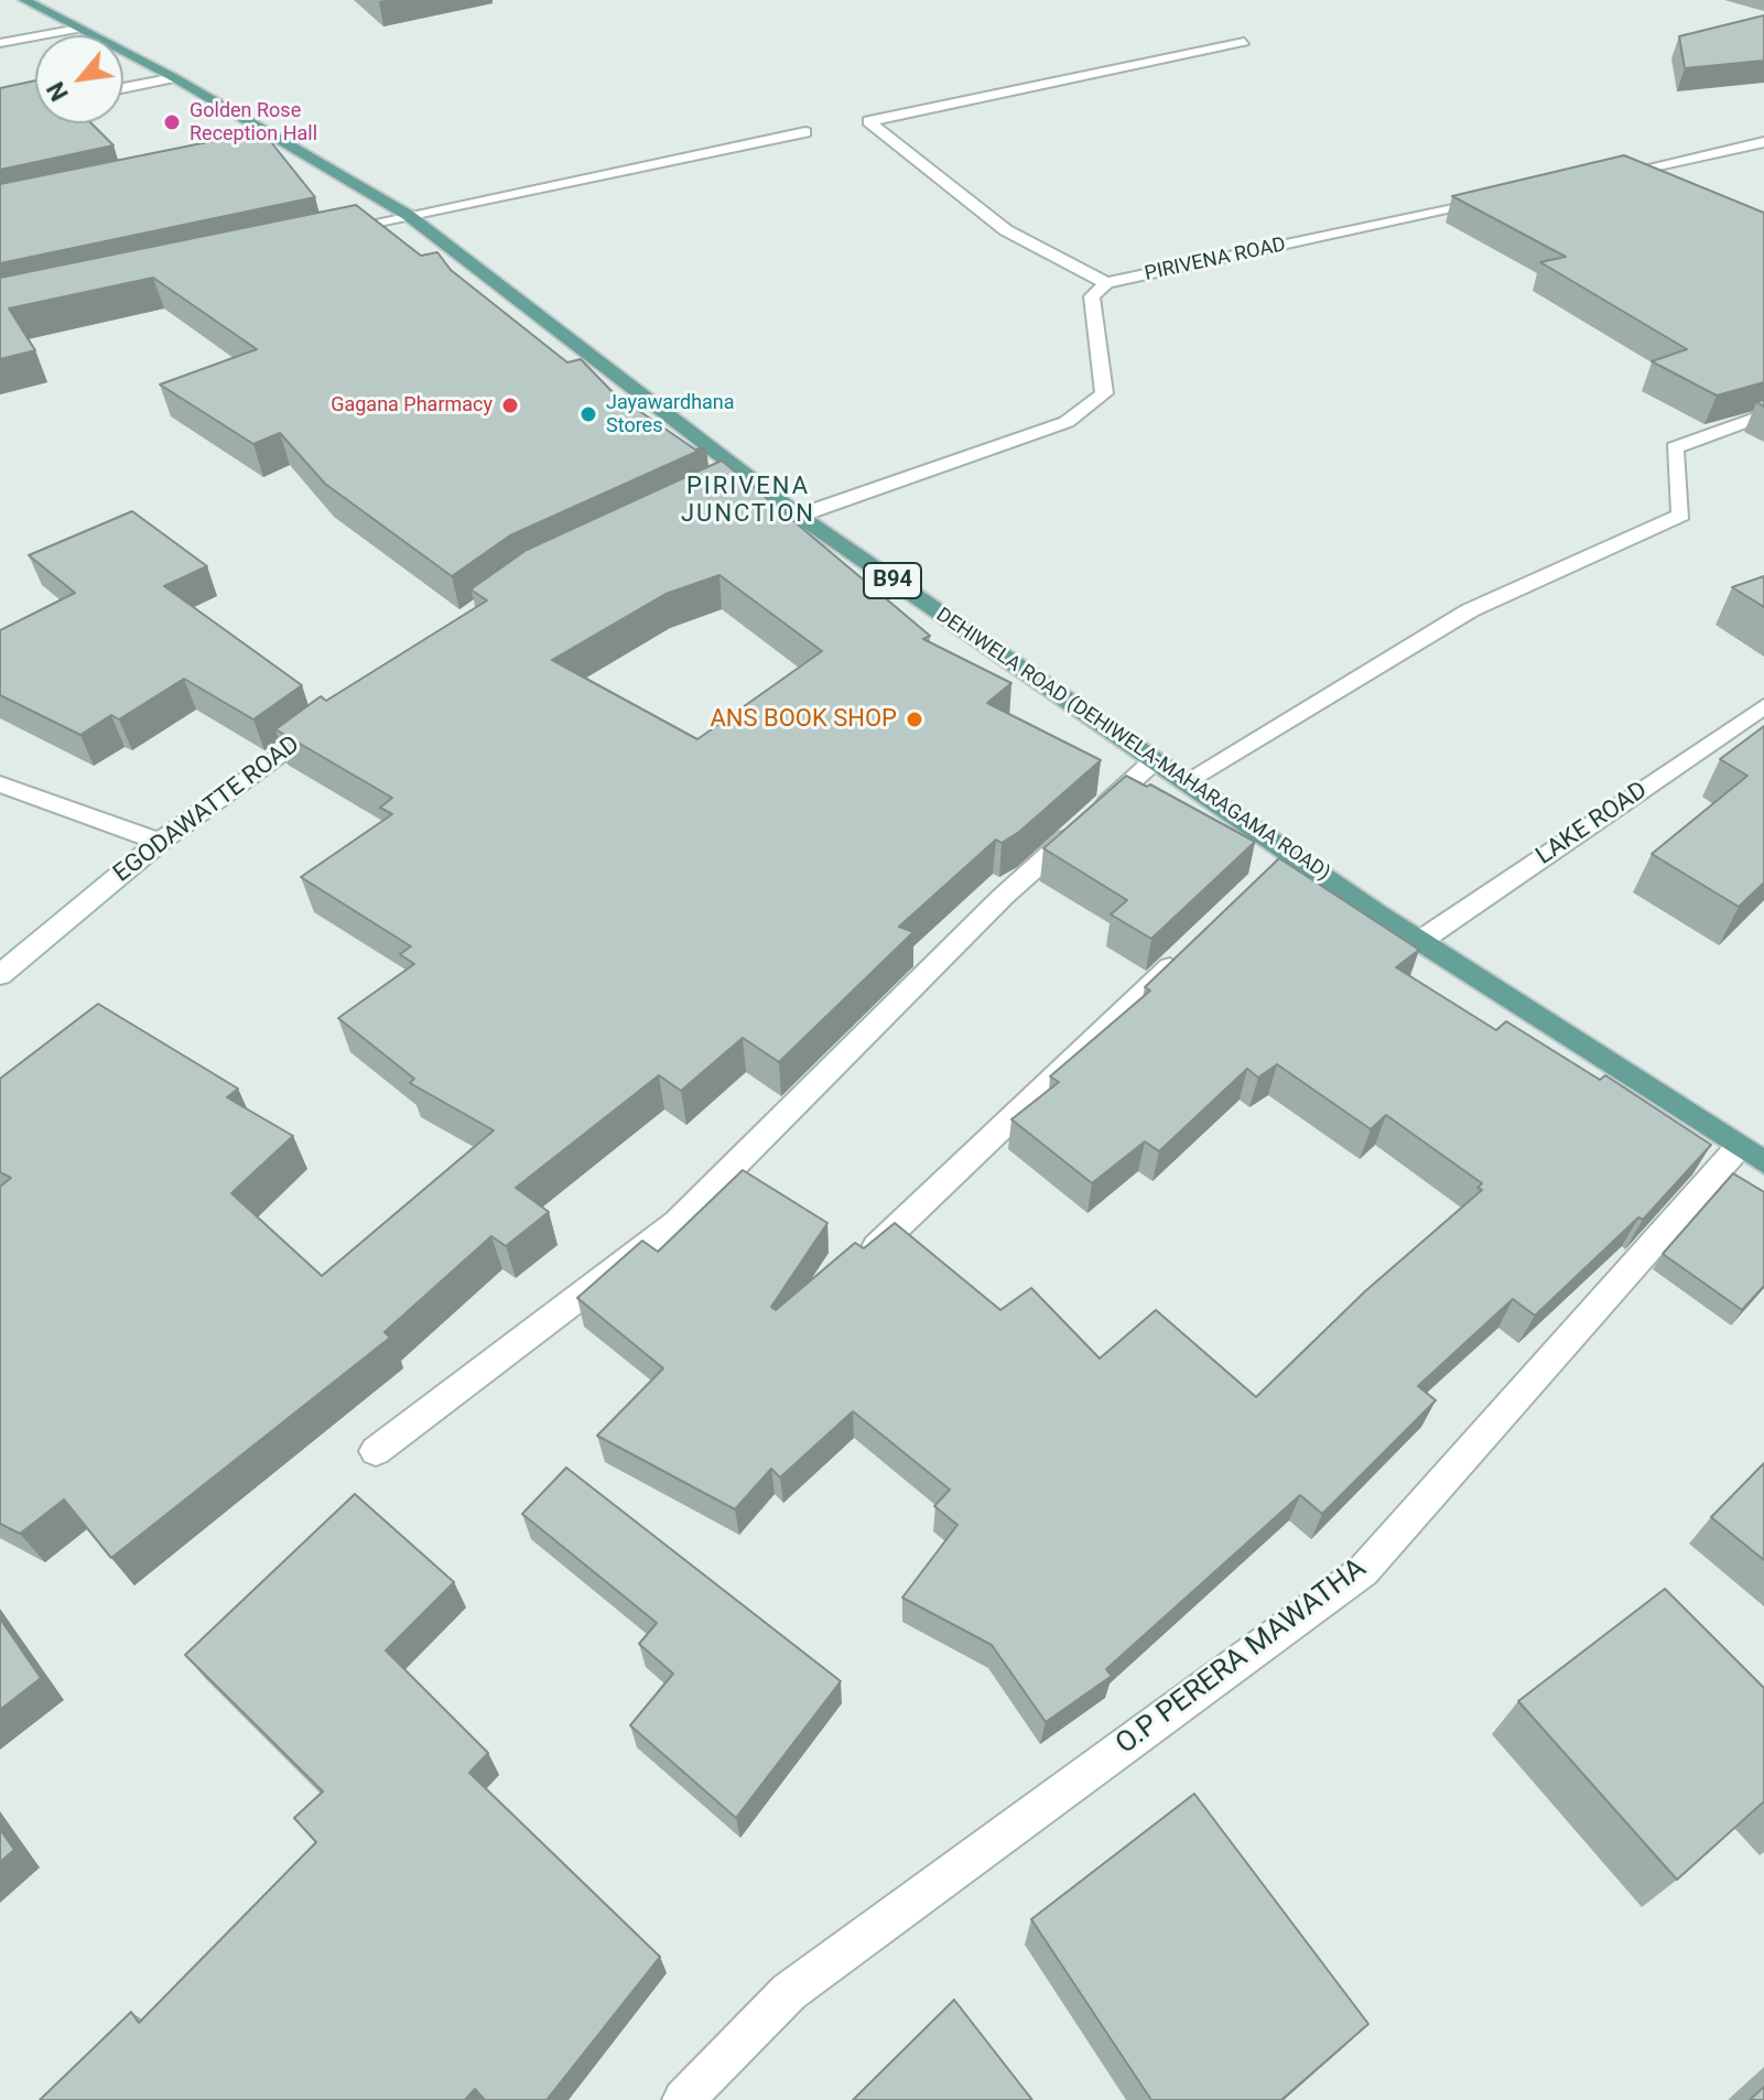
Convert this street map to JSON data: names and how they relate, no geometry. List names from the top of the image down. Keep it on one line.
{"streets":{"main road":["B94","DEHIWELA ROAD (DEHIWELA-MAHARAGAMA ROAD)"],"street":["PIRIVENA ROAD","EGODAWATTE ROAD","LAKE ROAD","O.P PERERA MAWATHA"]},"crossings":[["DEHIWELA ROAD (DEHIWELA-MAHARAGAMA ROAD)","LAKE ROAD"],["DEHIWELA ROAD (DEHIWELA-MAHARAGAMA ROAD)","O.P PERERA MAWATHA"]],"districts":["PIRIVENA JUNCTION"],"places":["Golden Rose Reception Hall","Gagana Pharmacy","Jayawardhana Stores","ANS BOOK SHOP"],"north":"bottom left"}
